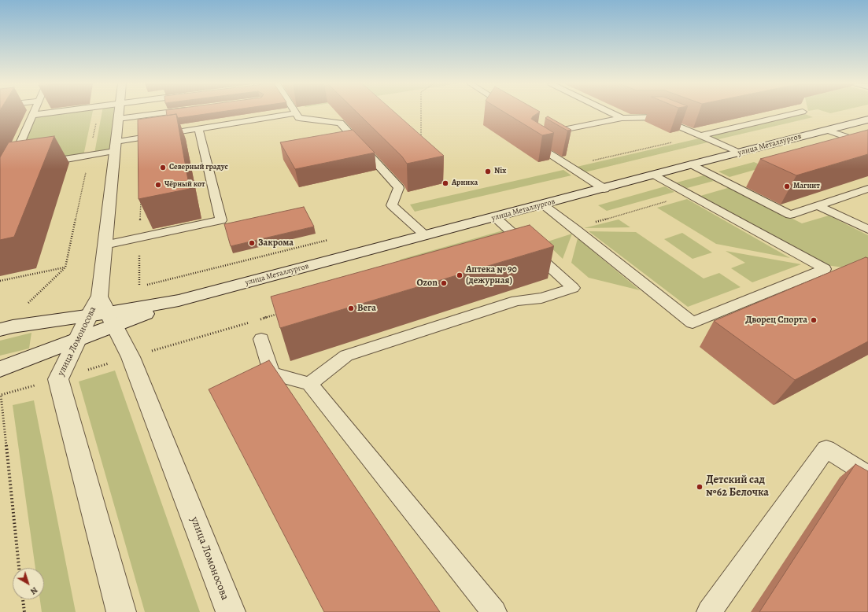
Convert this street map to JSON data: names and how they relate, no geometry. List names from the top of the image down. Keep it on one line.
{"streets":{"street":["улица Металлургов","улица Ломоносова"]},"crossings":[["улица Металлургов","улица Ломоносова"]],"places":["Северный градус","Nix","Арника","Чёрный кот","Магнит","Закрома","Аптека № 90 (дежурная)","Ozon","Вега","Дворец Спорта","Детский сад №62 Белочка"],"north":"bottom right"}
